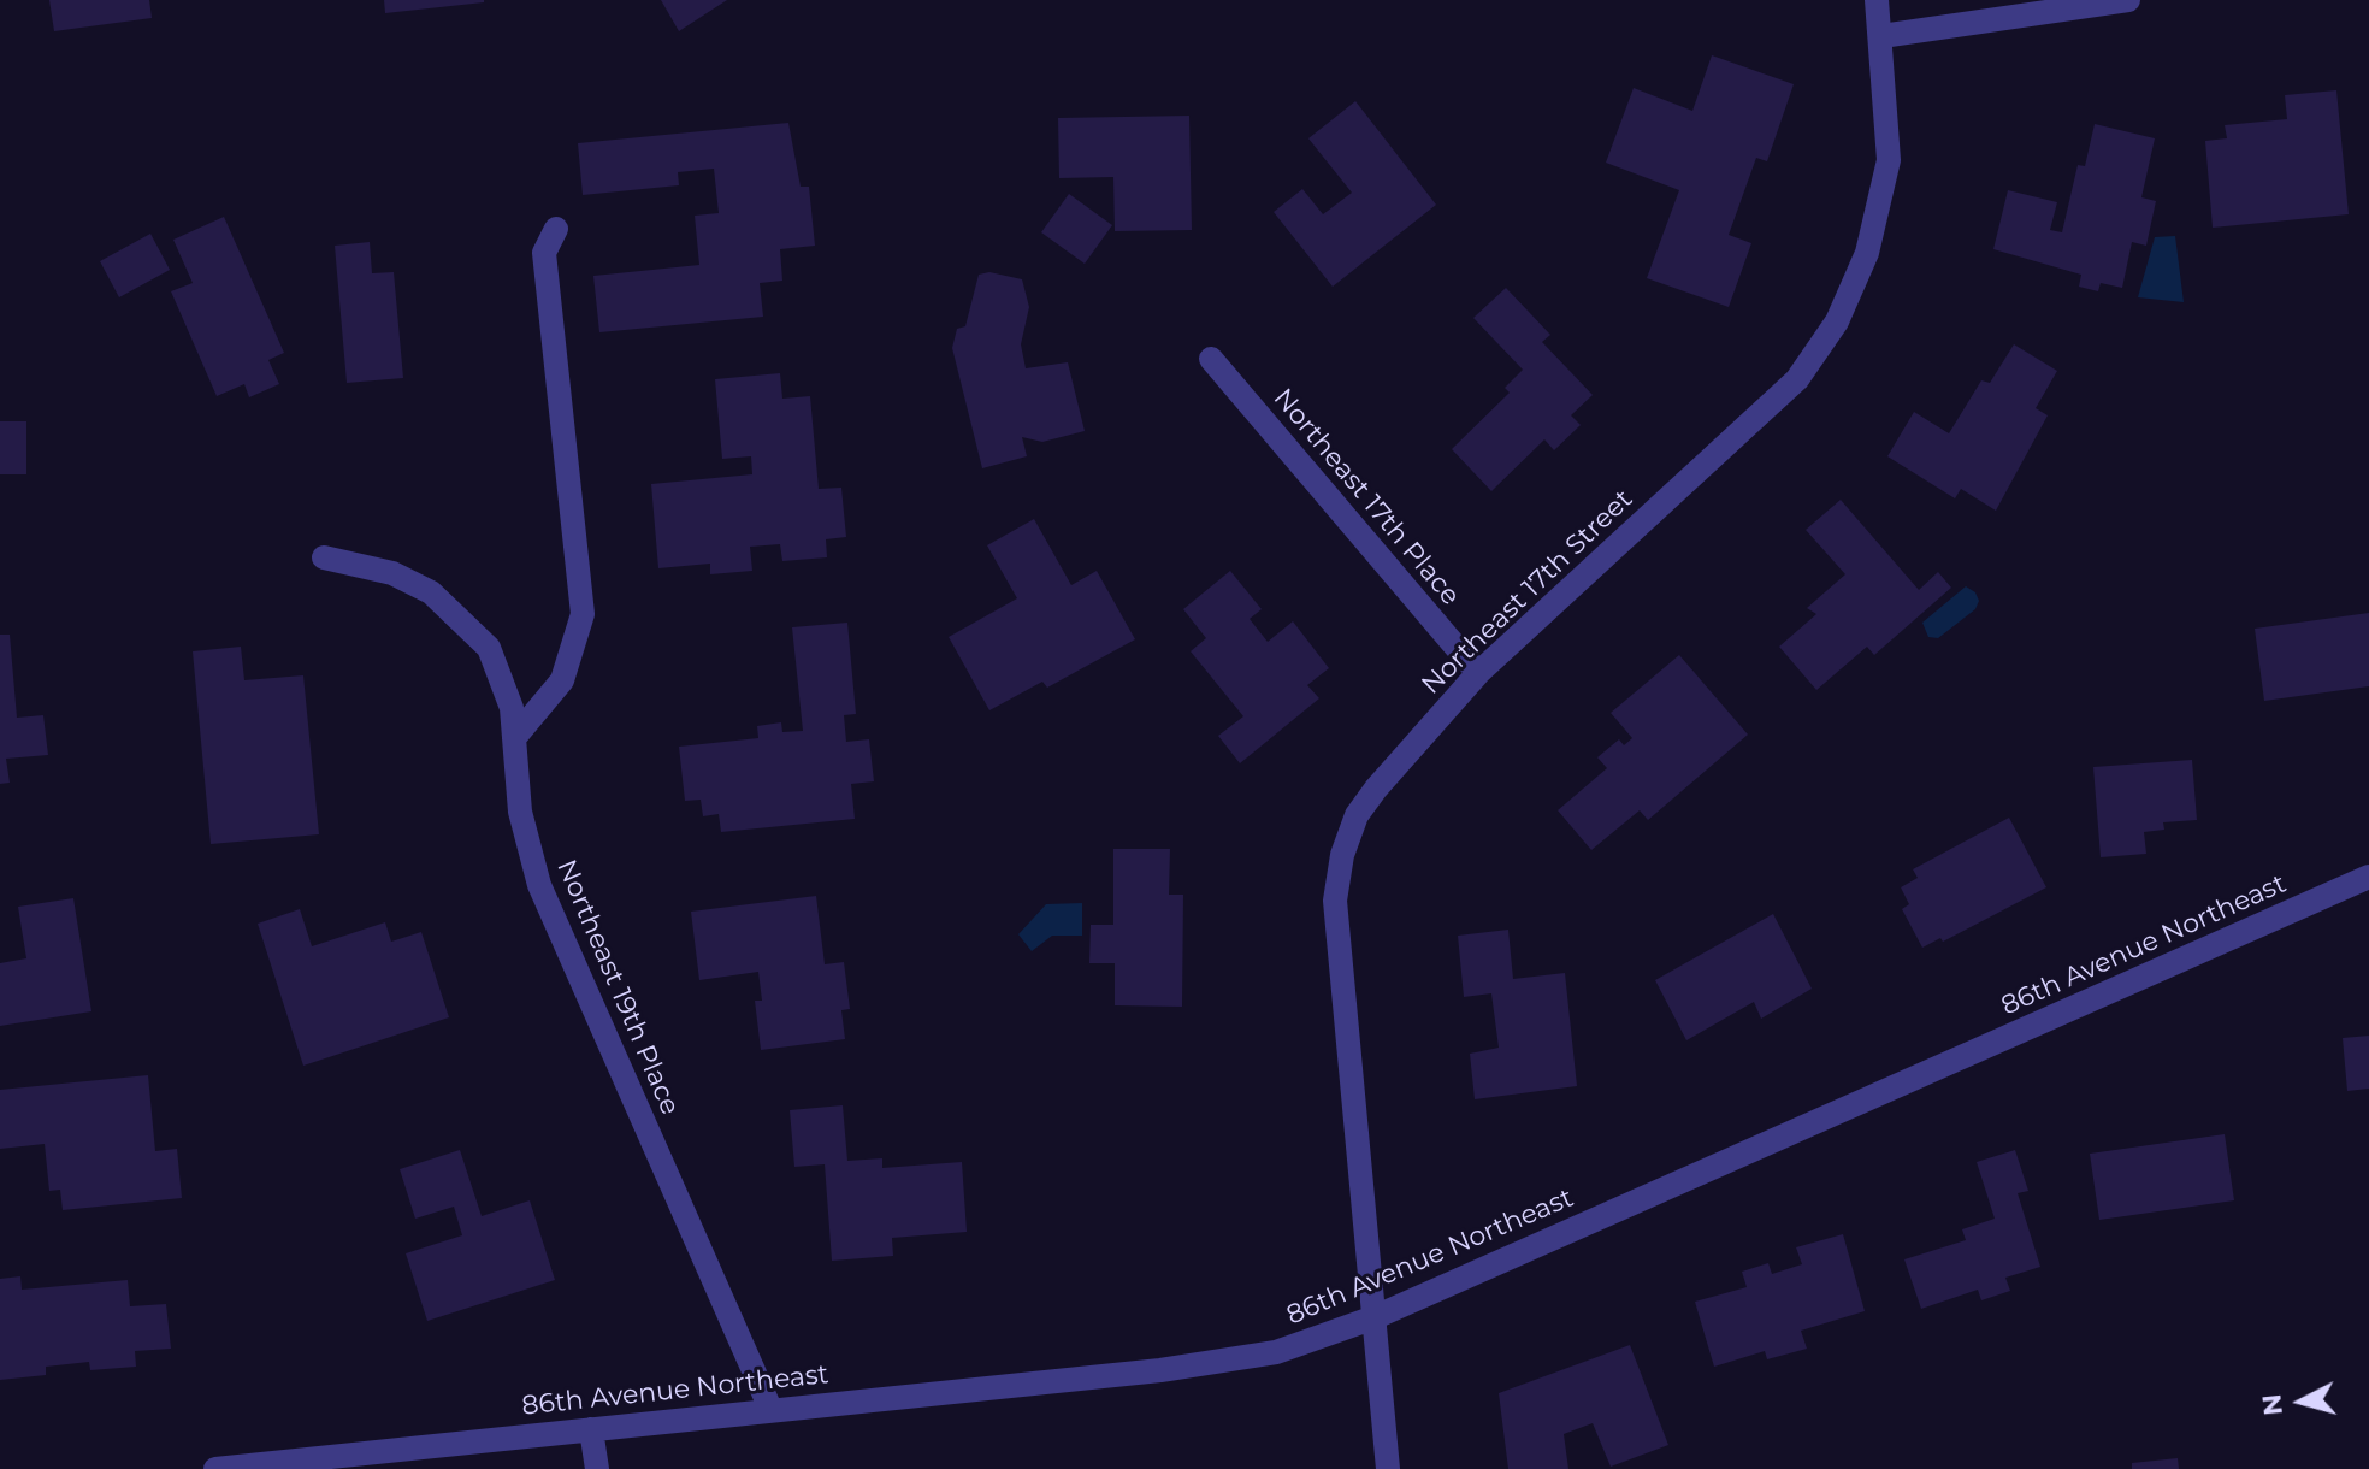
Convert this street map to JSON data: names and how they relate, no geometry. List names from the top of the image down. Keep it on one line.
{"streets":{"street":["Northeast 17th Place","Northeast 17th Street","86th Avenue Northeast","Northeast 19th Place"]},"crossings":[["Northeast 17th Place","Northeast 17th Street"],["Northeast 17th Street","86th Avenue Northeast"],["86th Avenue Northeast","Northeast 19th Place"]],"north":"left"}
